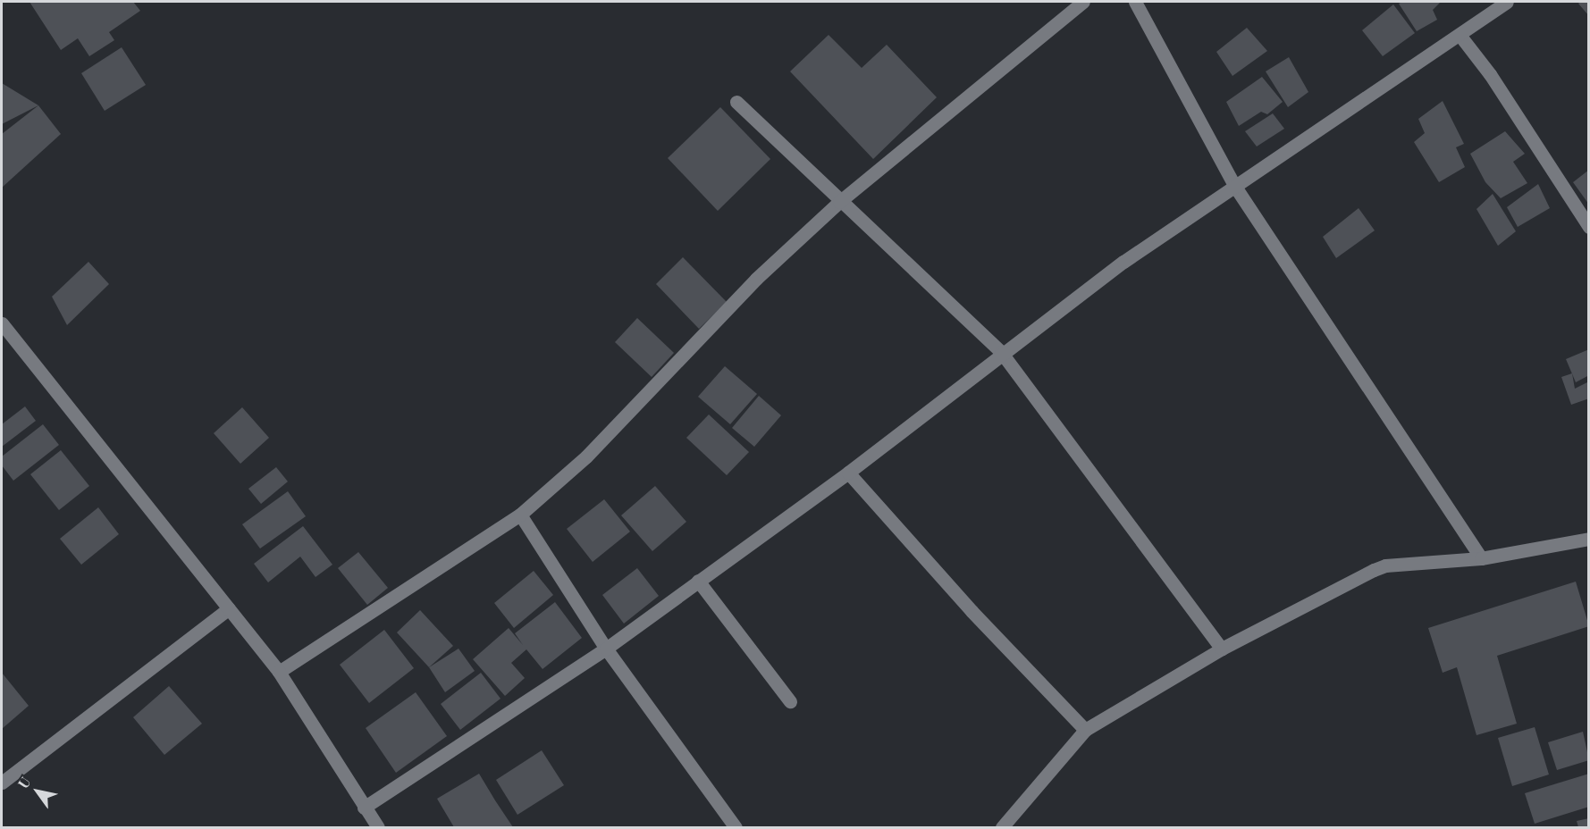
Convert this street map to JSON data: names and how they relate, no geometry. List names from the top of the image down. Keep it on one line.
{"north":"top left"}
